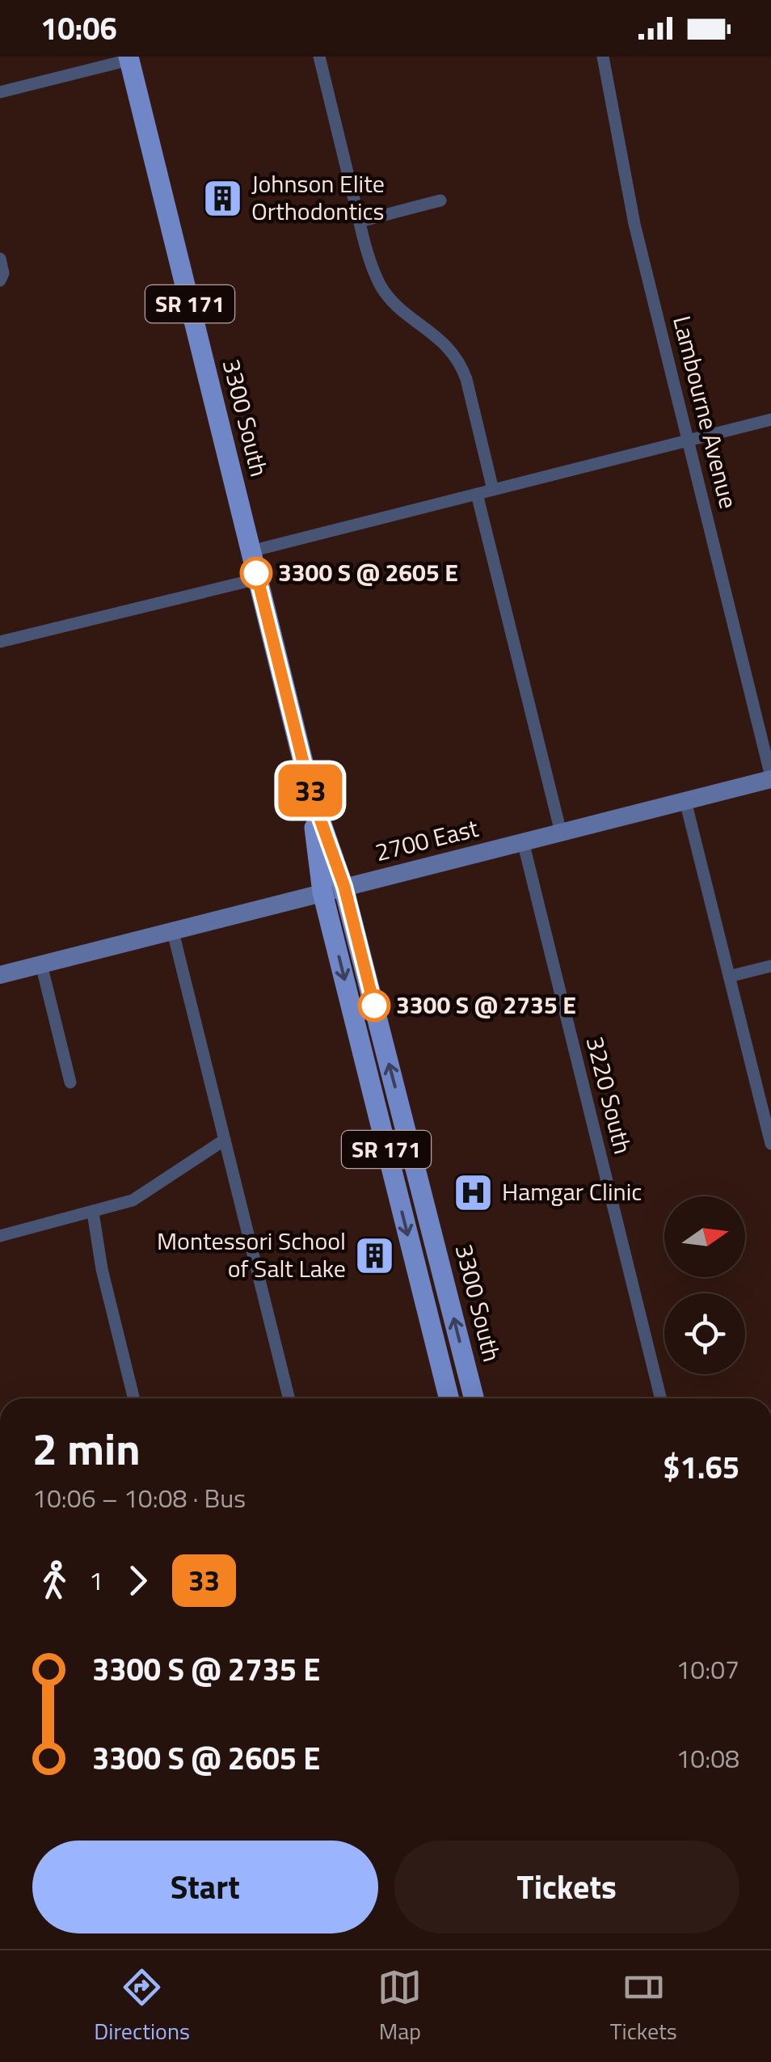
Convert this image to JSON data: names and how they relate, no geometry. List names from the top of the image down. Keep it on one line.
{"streets":{"main road":["SR 171","3300 South"],"street":["Lambourne Avenue","2700 East","3220 South"]},"crossings":[["Lambourne Avenue","2700 East"],["3300 South","2700 East"],["2700 East","3220 South"]],"places":{"building":["Johnson Elite Orthodontics","Montessori School of Salt Lake"],"other":["3300 S @ 2605 E","3300 S @ 2735 E"],"hospital":["Hamgar Clinic"]},"lines":["bus line 33"],"north":"right","page":{"status":"10:06","on_map":"33","heading":["2 min","10:06 – 10:08 · Bus","$1.65"],"legs":["1","33"],"list":[{"name":"3300 S @ 2735 E","value":"10:07"},{"name":"3300 S @ 2605 E","value":"10:08"}],"buttons":["Start","Tickets"],"tabs":["Directions","Map","Tickets"]}}
